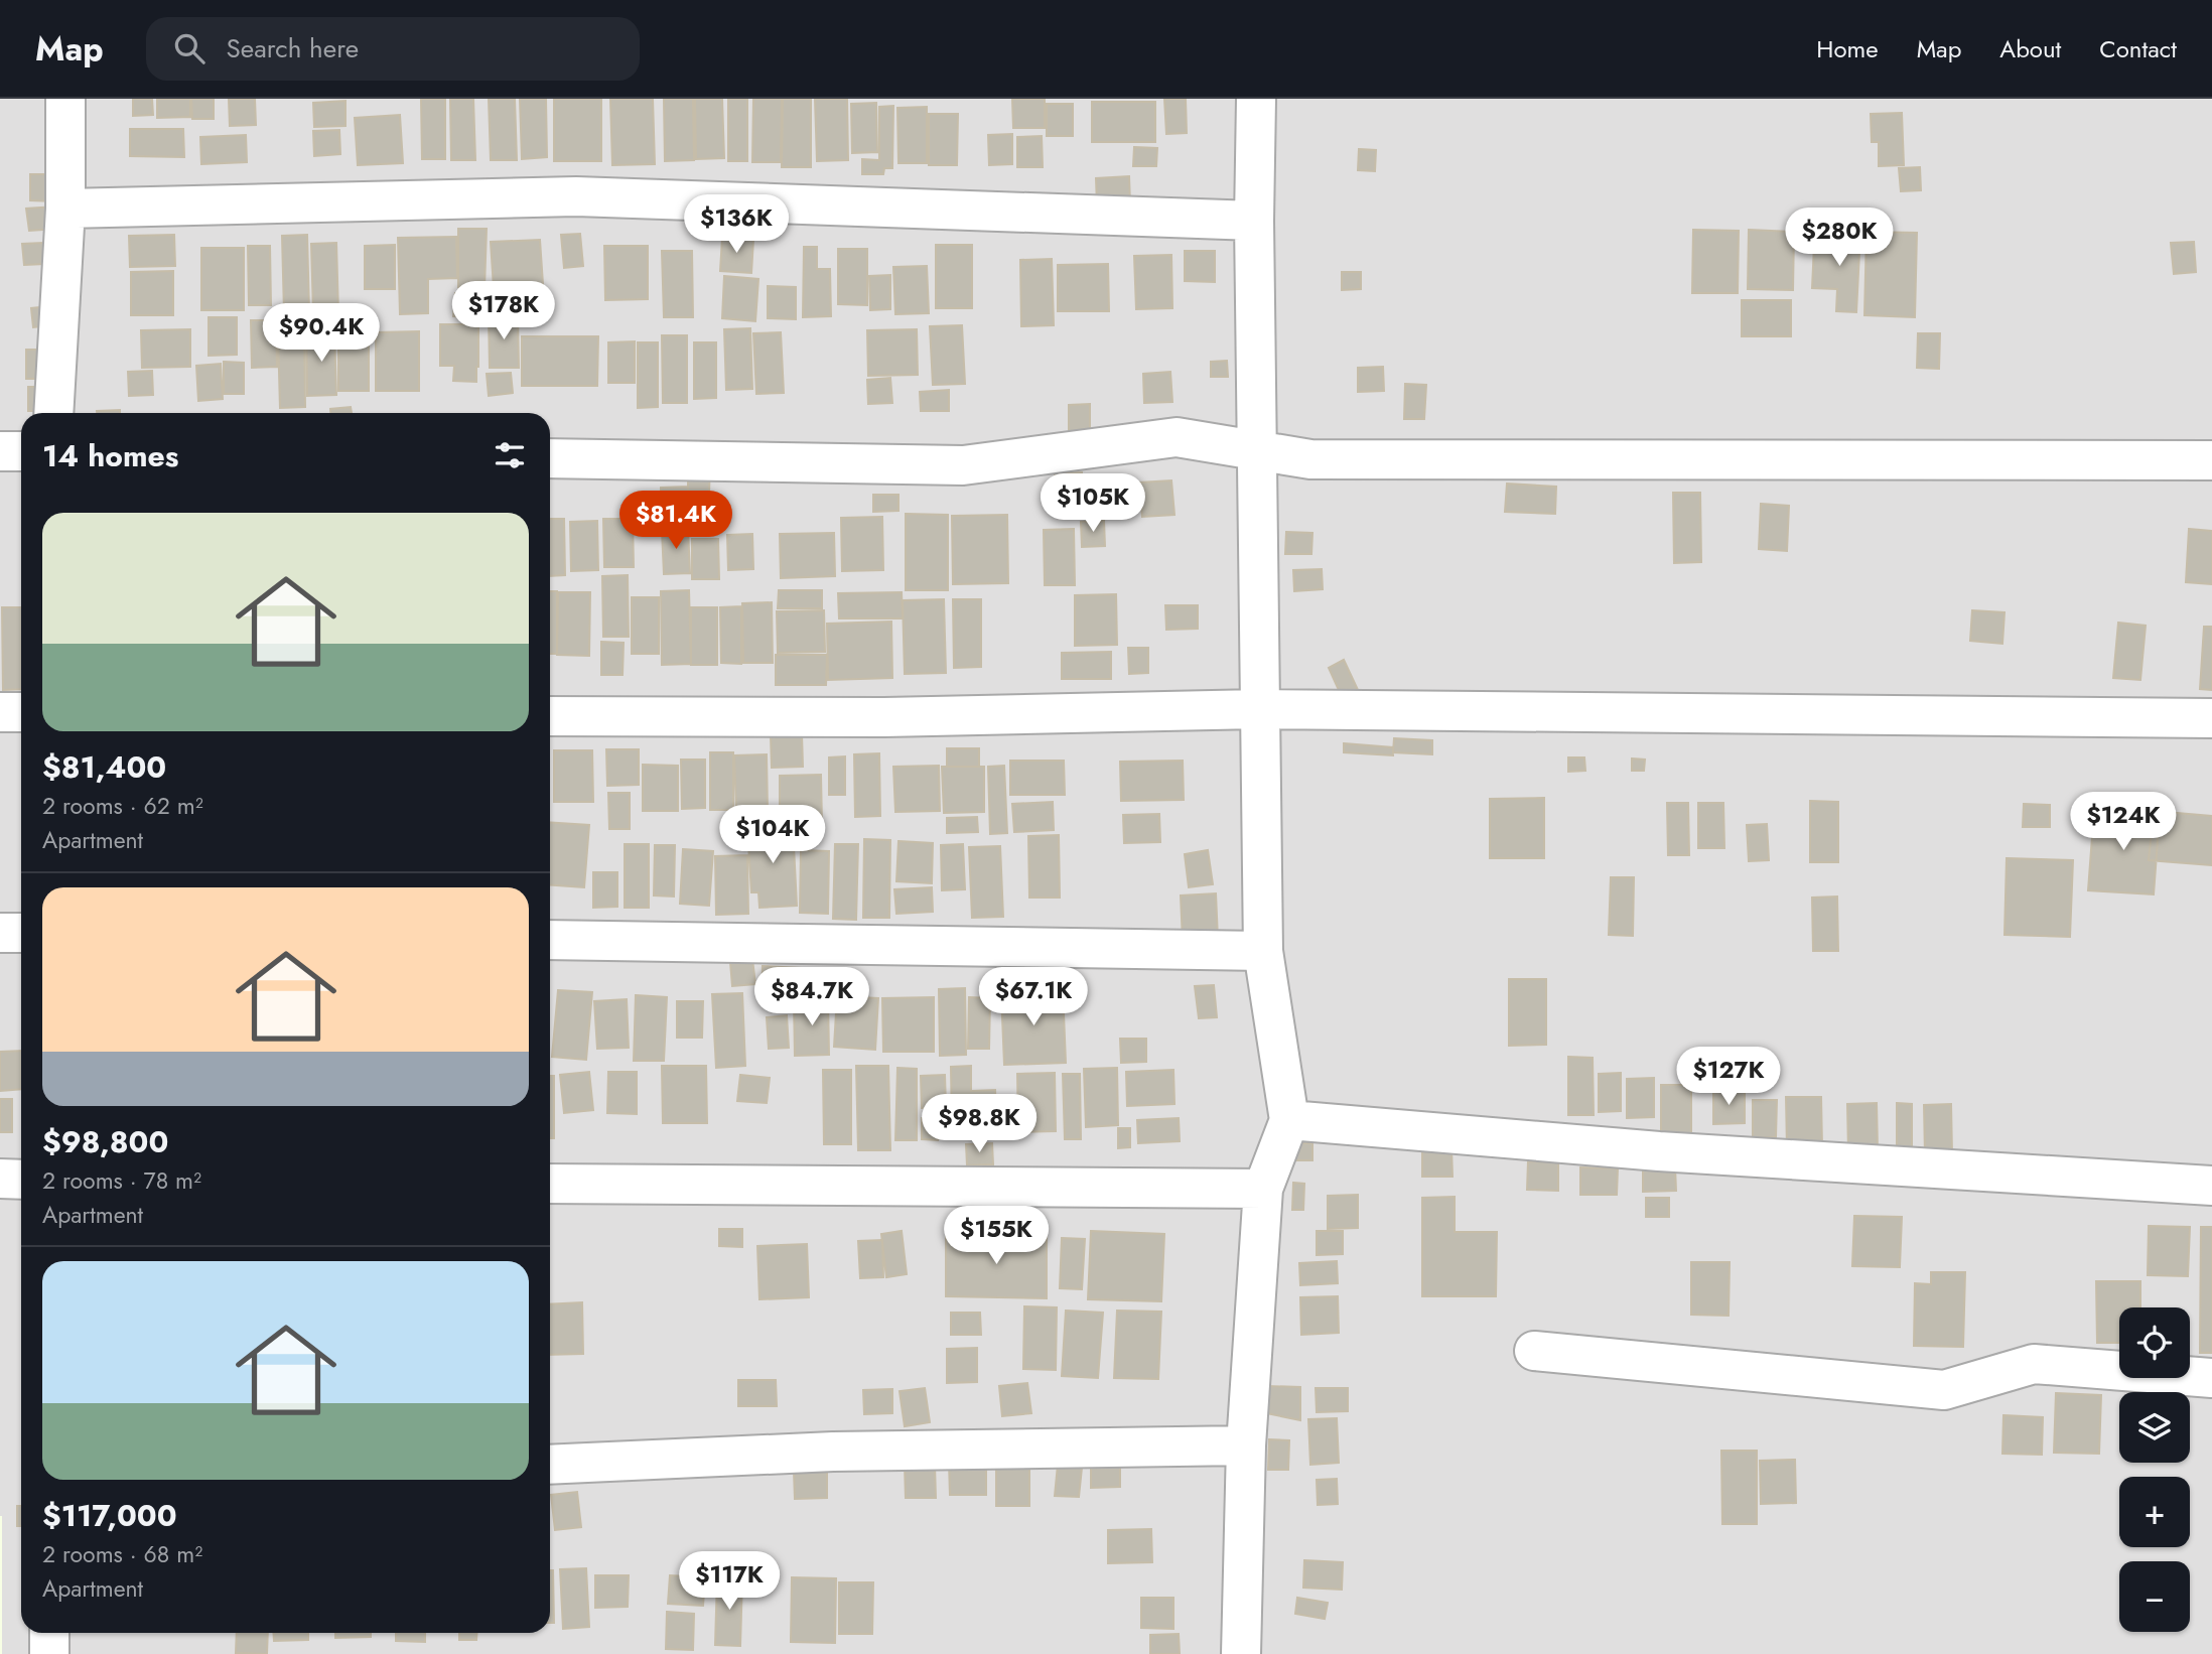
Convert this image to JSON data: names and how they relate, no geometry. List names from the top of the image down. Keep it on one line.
{"page":{"header":"Map","search":"Search here","nav":["Home","Map","About","Contact"],"price":["$136K","$280K","$178K","$90.4K","$105K","$81.4K","$124K","$104K","$84.7K","$67.1K","$127K","$98.8K","$155K","$117K"],"heading":"14 homes","list":[{"name":"$81,400","note":"2 rooms · 62 m² · Apartment"},{"name":"$98,800","note":"2 rooms · 78 m² · Apartment"},{"name":"$117,000","note":"2 rooms · 68 m² · Apartment"}],"map_buttons":["+","−"]}}
